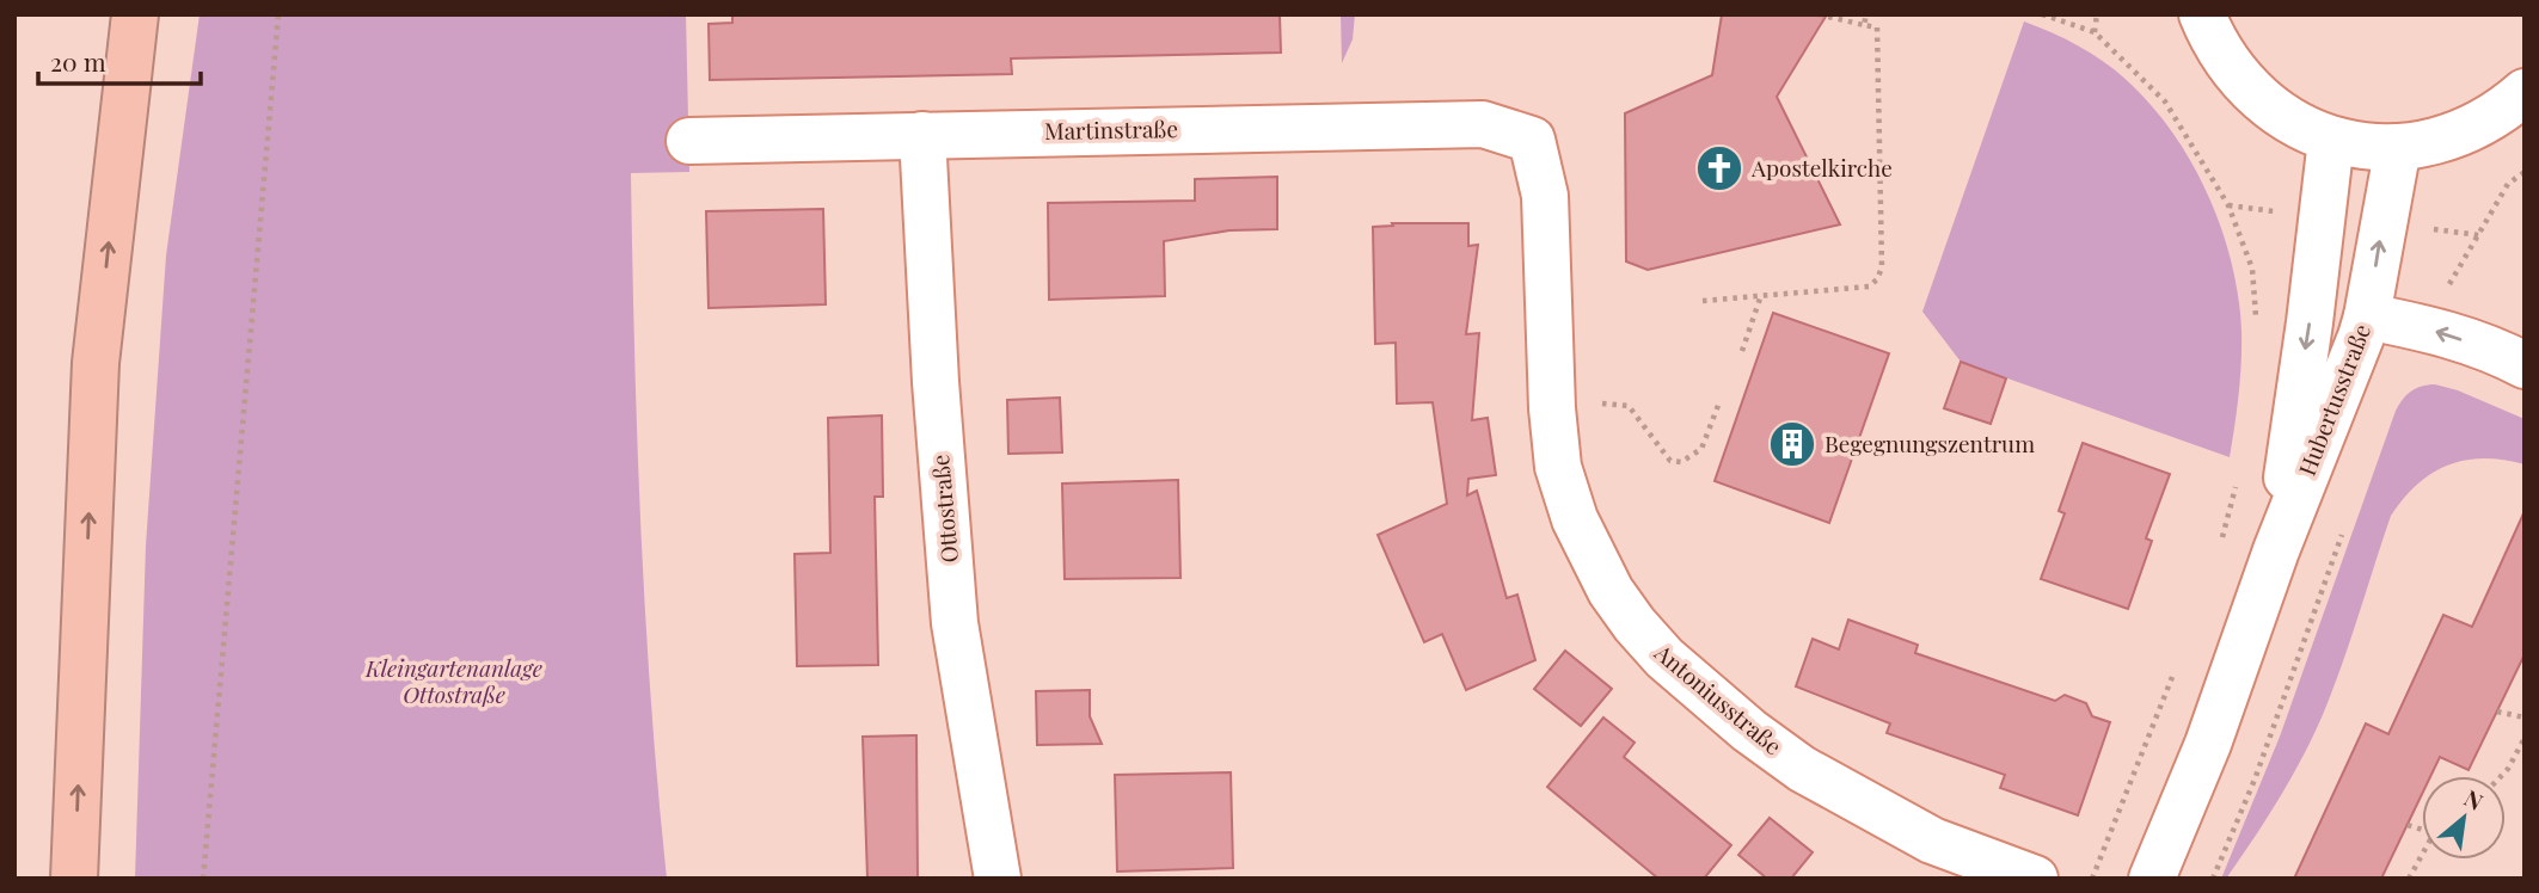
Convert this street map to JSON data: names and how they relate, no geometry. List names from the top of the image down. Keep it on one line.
{"streets":{"street":["Martinstraße","Hubertusstraße","Ottostraße","Antoniusstraße"]},"crossings":[["Martinstraße","Ottostraße"],["Martinstraße","Antoniusstraße"]],"parks":["Kleingartenanlage Ottostraße"],"places":{"church":["Apostelkirche"],"building":["Begegnungszentrum"]},"scale_bar":"20 m","north":"top right"}
